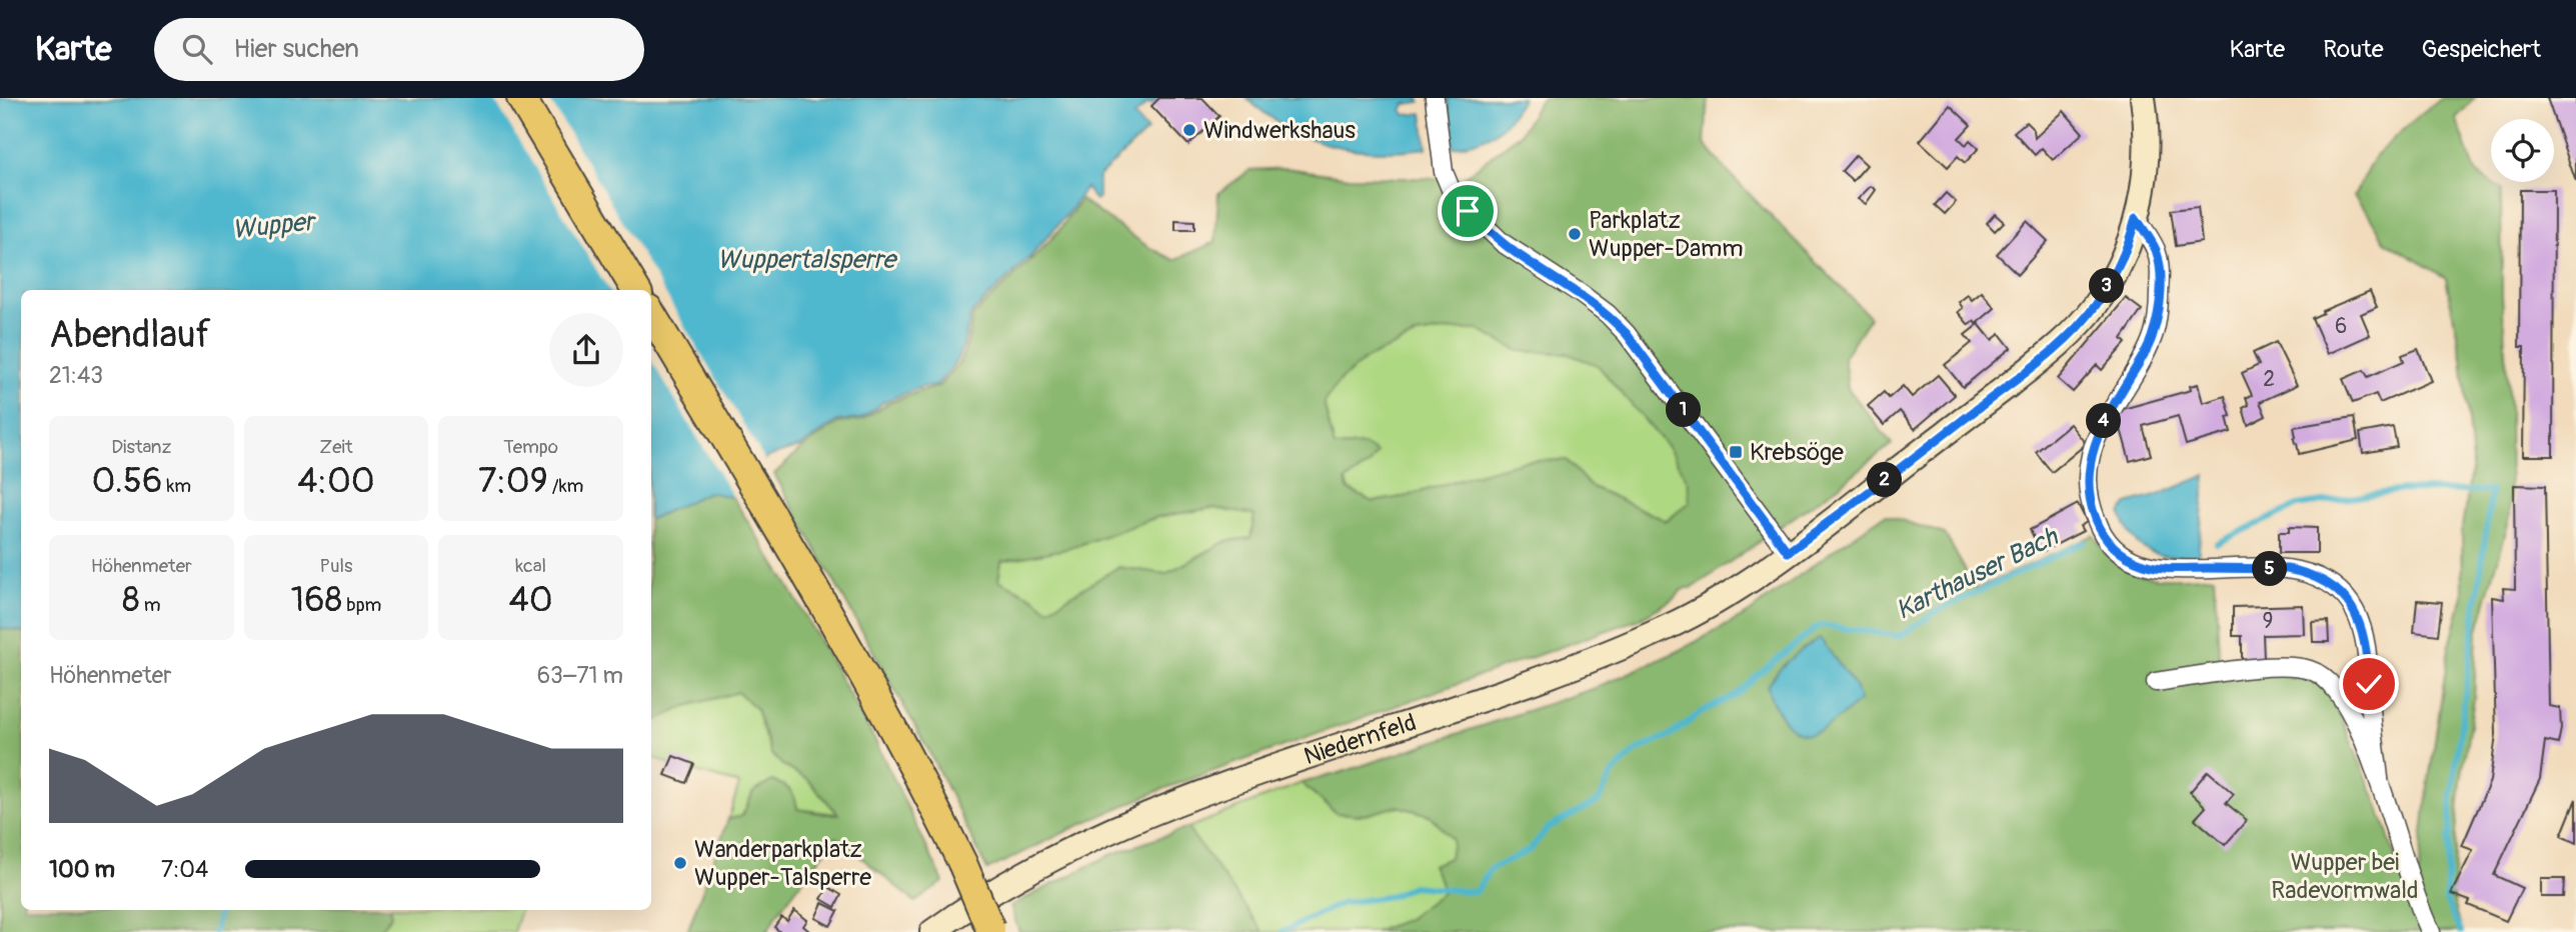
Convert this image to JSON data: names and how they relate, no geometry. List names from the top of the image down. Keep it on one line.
{"streets":{"street":["Niedernfeld"]},"water":["Wupper","Wuppertalsperre","Karthauser Bach"],"parks":["Wupper bei Radevormwald"],"places":{"other":["Windwerkshaus","Parkplatz Wupper-Damm","Wanderparkplatz Wupper-Talsperre"],"transit":["Krebsöge"]},"house_numbers":["6","2","9"],"page":{"header":"Karte","search":"Hier suchen","nav":["Karte","Route","Gespeichert"],"pins":["3","1","4","2","5"],"heading":["Abendlauf","21:43"],"stats":[["Distanz","0.56 km"],["Zeit","4:00"],["Tempo","7:09 /km"],["Höhenmeter","8 m"],["Puls","168 bpm"],["kcal","40"]],"chart":["Höhenmeter","63–71 m"],"list":[{"name":"100 m","note":"7:04"}]}}
